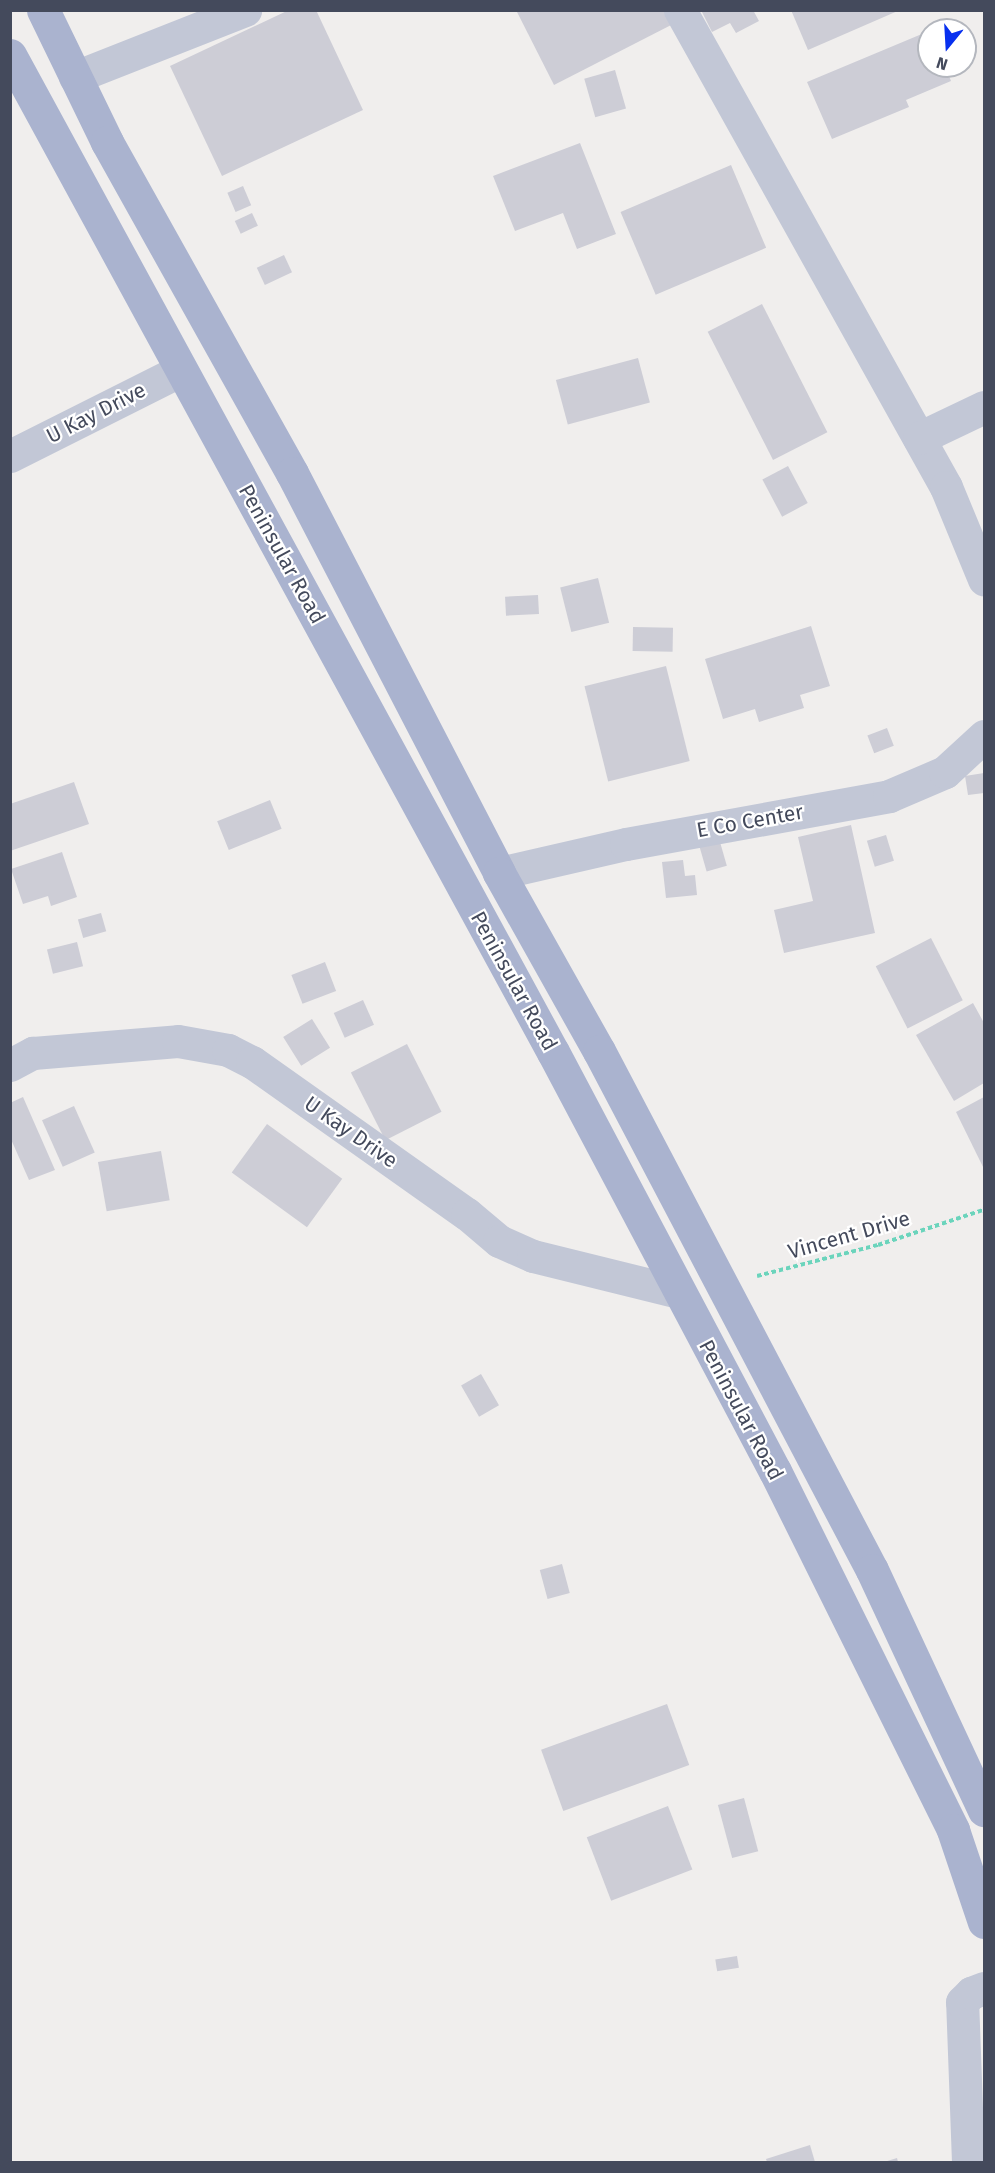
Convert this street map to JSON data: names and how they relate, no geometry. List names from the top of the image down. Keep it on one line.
{"streets":{"main road":["Peninsular Road"],"street":["U Kay Drive","E Co Center"],"path":["Vincent Drive"]},"crossings":[["U Kay Drive","Peninsular Road"],["Peninsular Road","E Co Center"],["Peninsular Road","Vincent Drive"]],"north":"bottom"}
